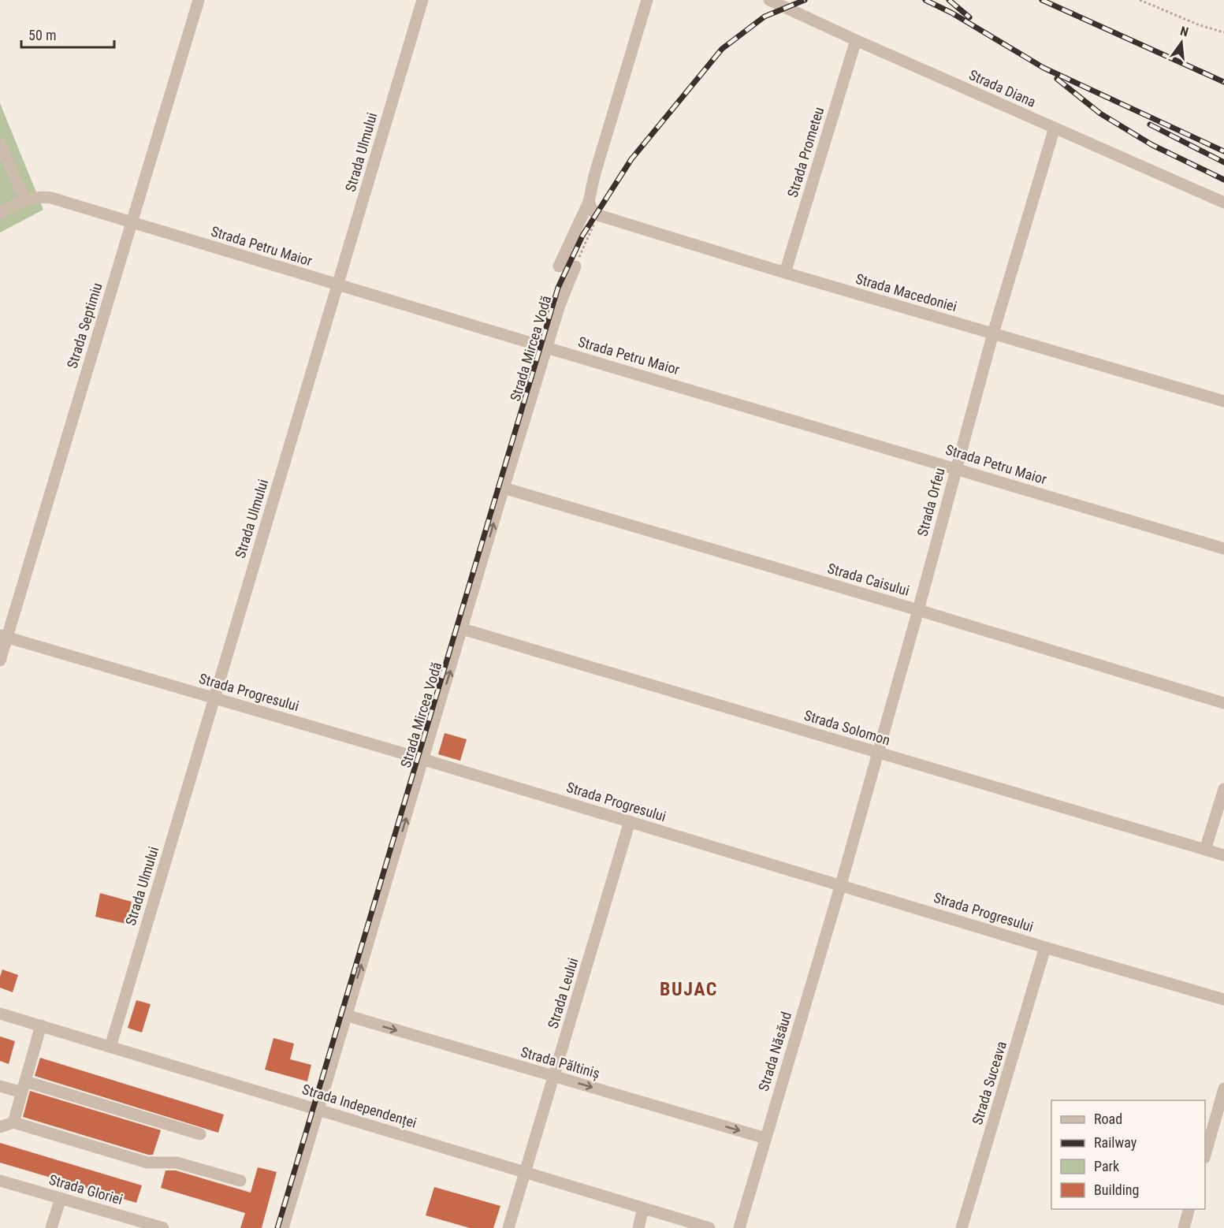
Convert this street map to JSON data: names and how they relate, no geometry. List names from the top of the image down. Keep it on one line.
{"streets":{"street":["Strada Diana","Strada Ulmului","Strada Prometeu","Strada Petru Maior","Strada Macedoniei","Strada Septimiu","Strada Mircea Vodă","Strada Orfeu","Strada Caisului","Strada Progresului","Strada Solomon","Strada Leului","Strada Năsăud","Strada Păltiniș","Strada Suceava","Strada Independenței","Strada Gloriei"]},"crossings":[["Strada Diana","Strada Prometeu"],["Strada Diana","Strada Orfeu"],["Strada Ulmului","Strada Petru Maior"],["Strada Ulmului","Strada Progresului"],["Strada Ulmului","Strada Independenței"],["Strada Prometeu","Strada Macedoniei"],["Strada Petru Maior","Strada Septimiu"],["Strada Petru Maior","Strada Mircea Vodă"],["Strada Petru Maior","Strada Orfeu"],["Strada Macedoniei","Strada Orfeu"],["Strada Septimiu","Strada Progresului"],["Strada Mircea Vodă","Strada Caisului"],["Strada Mircea Vodă","Strada Progresului"],["Strada Mircea Vodă","Strada Solomon"],["Strada Mircea Vodă","Strada Păltiniș"],["Strada Mircea Vodă","Strada Independenței"],["Strada Orfeu","Strada Caisului"],["Strada Orfeu","Strada Progresului"],["Strada Orfeu","Strada Solomon"],["Strada Orfeu","Strada Năsăud"],["Strada Progresului","Strada Leului"],["Strada Progresului","Strada Năsăud"],["Strada Progresului","Strada Suceava"],["Strada Leului","Strada Păltiniș"],["Strada Leului","Strada Independenței"],["Strada Năsăud","Strada Păltiniș"]],"one_way":["Strada Mircea Vodă","Strada Păltiniș"],"districts":["BUJAC"],"legend":["Road","Railway","Park","Building"],"scale_bar":"50 m","north":"top"}
